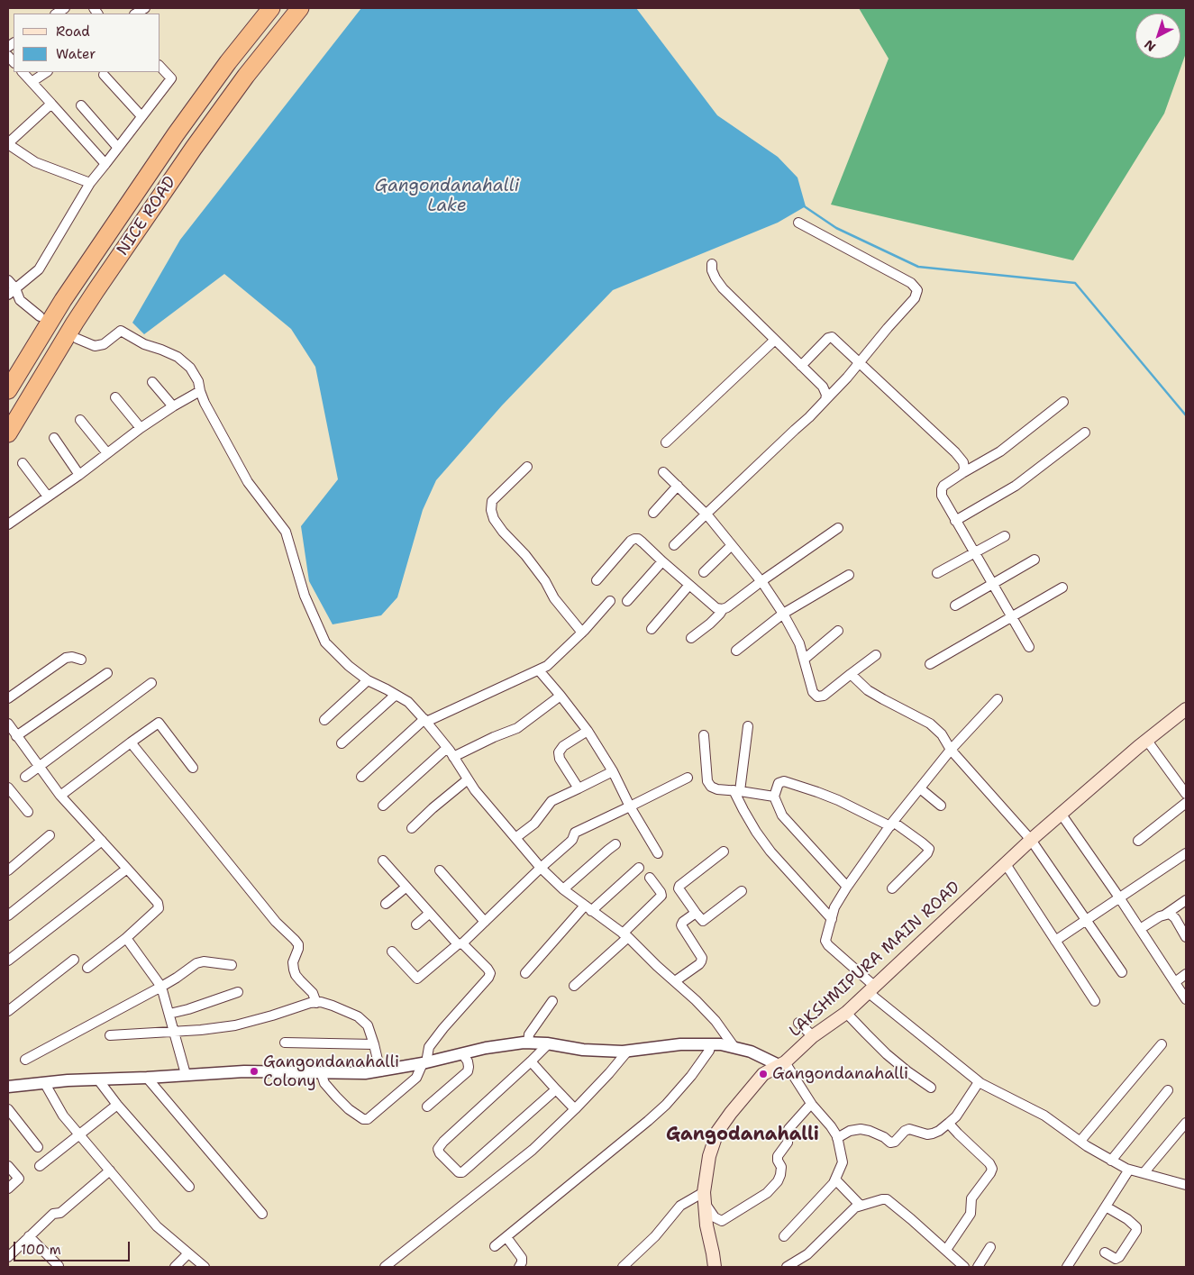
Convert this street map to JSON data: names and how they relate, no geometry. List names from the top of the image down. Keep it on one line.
{"streets":{"highway":["NICE ROAD"],"main road":["LAKSHMIPURA MAIN ROAD"]},"districts":["Gangodanahalli"],"water":["Gangondanahalli Lake"],"places":["Gangondanahalli Colony","Gangondanahalli"],"legend":["Road","Water"],"scale_bar":"100 m","north":"bottom left"}
